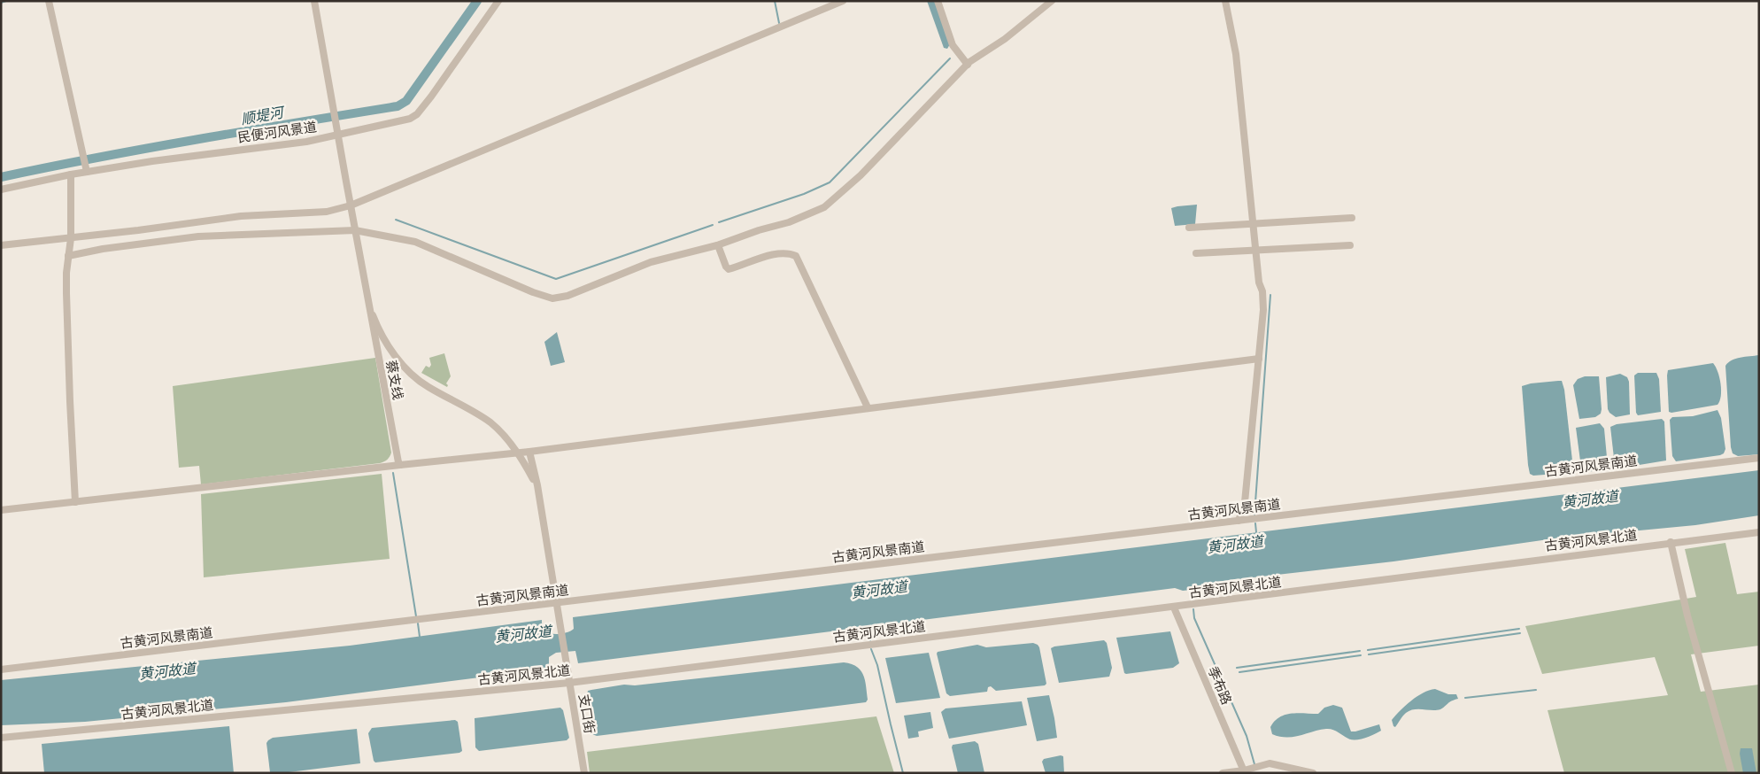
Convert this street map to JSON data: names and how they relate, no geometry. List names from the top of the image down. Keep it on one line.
{"streets":{"street":["民便河风景道","蔡支线","古黄河风景南道","古黄河风景北道","季布路","支口街"]},"crossings":[["民便河风景道","蔡支线"],["古黄河风景南道","支口街"],["古黄河风景北道","季布路"],["古黄河风景北道","支口街"]],"water":["顺堤河","黄河故道"]}
